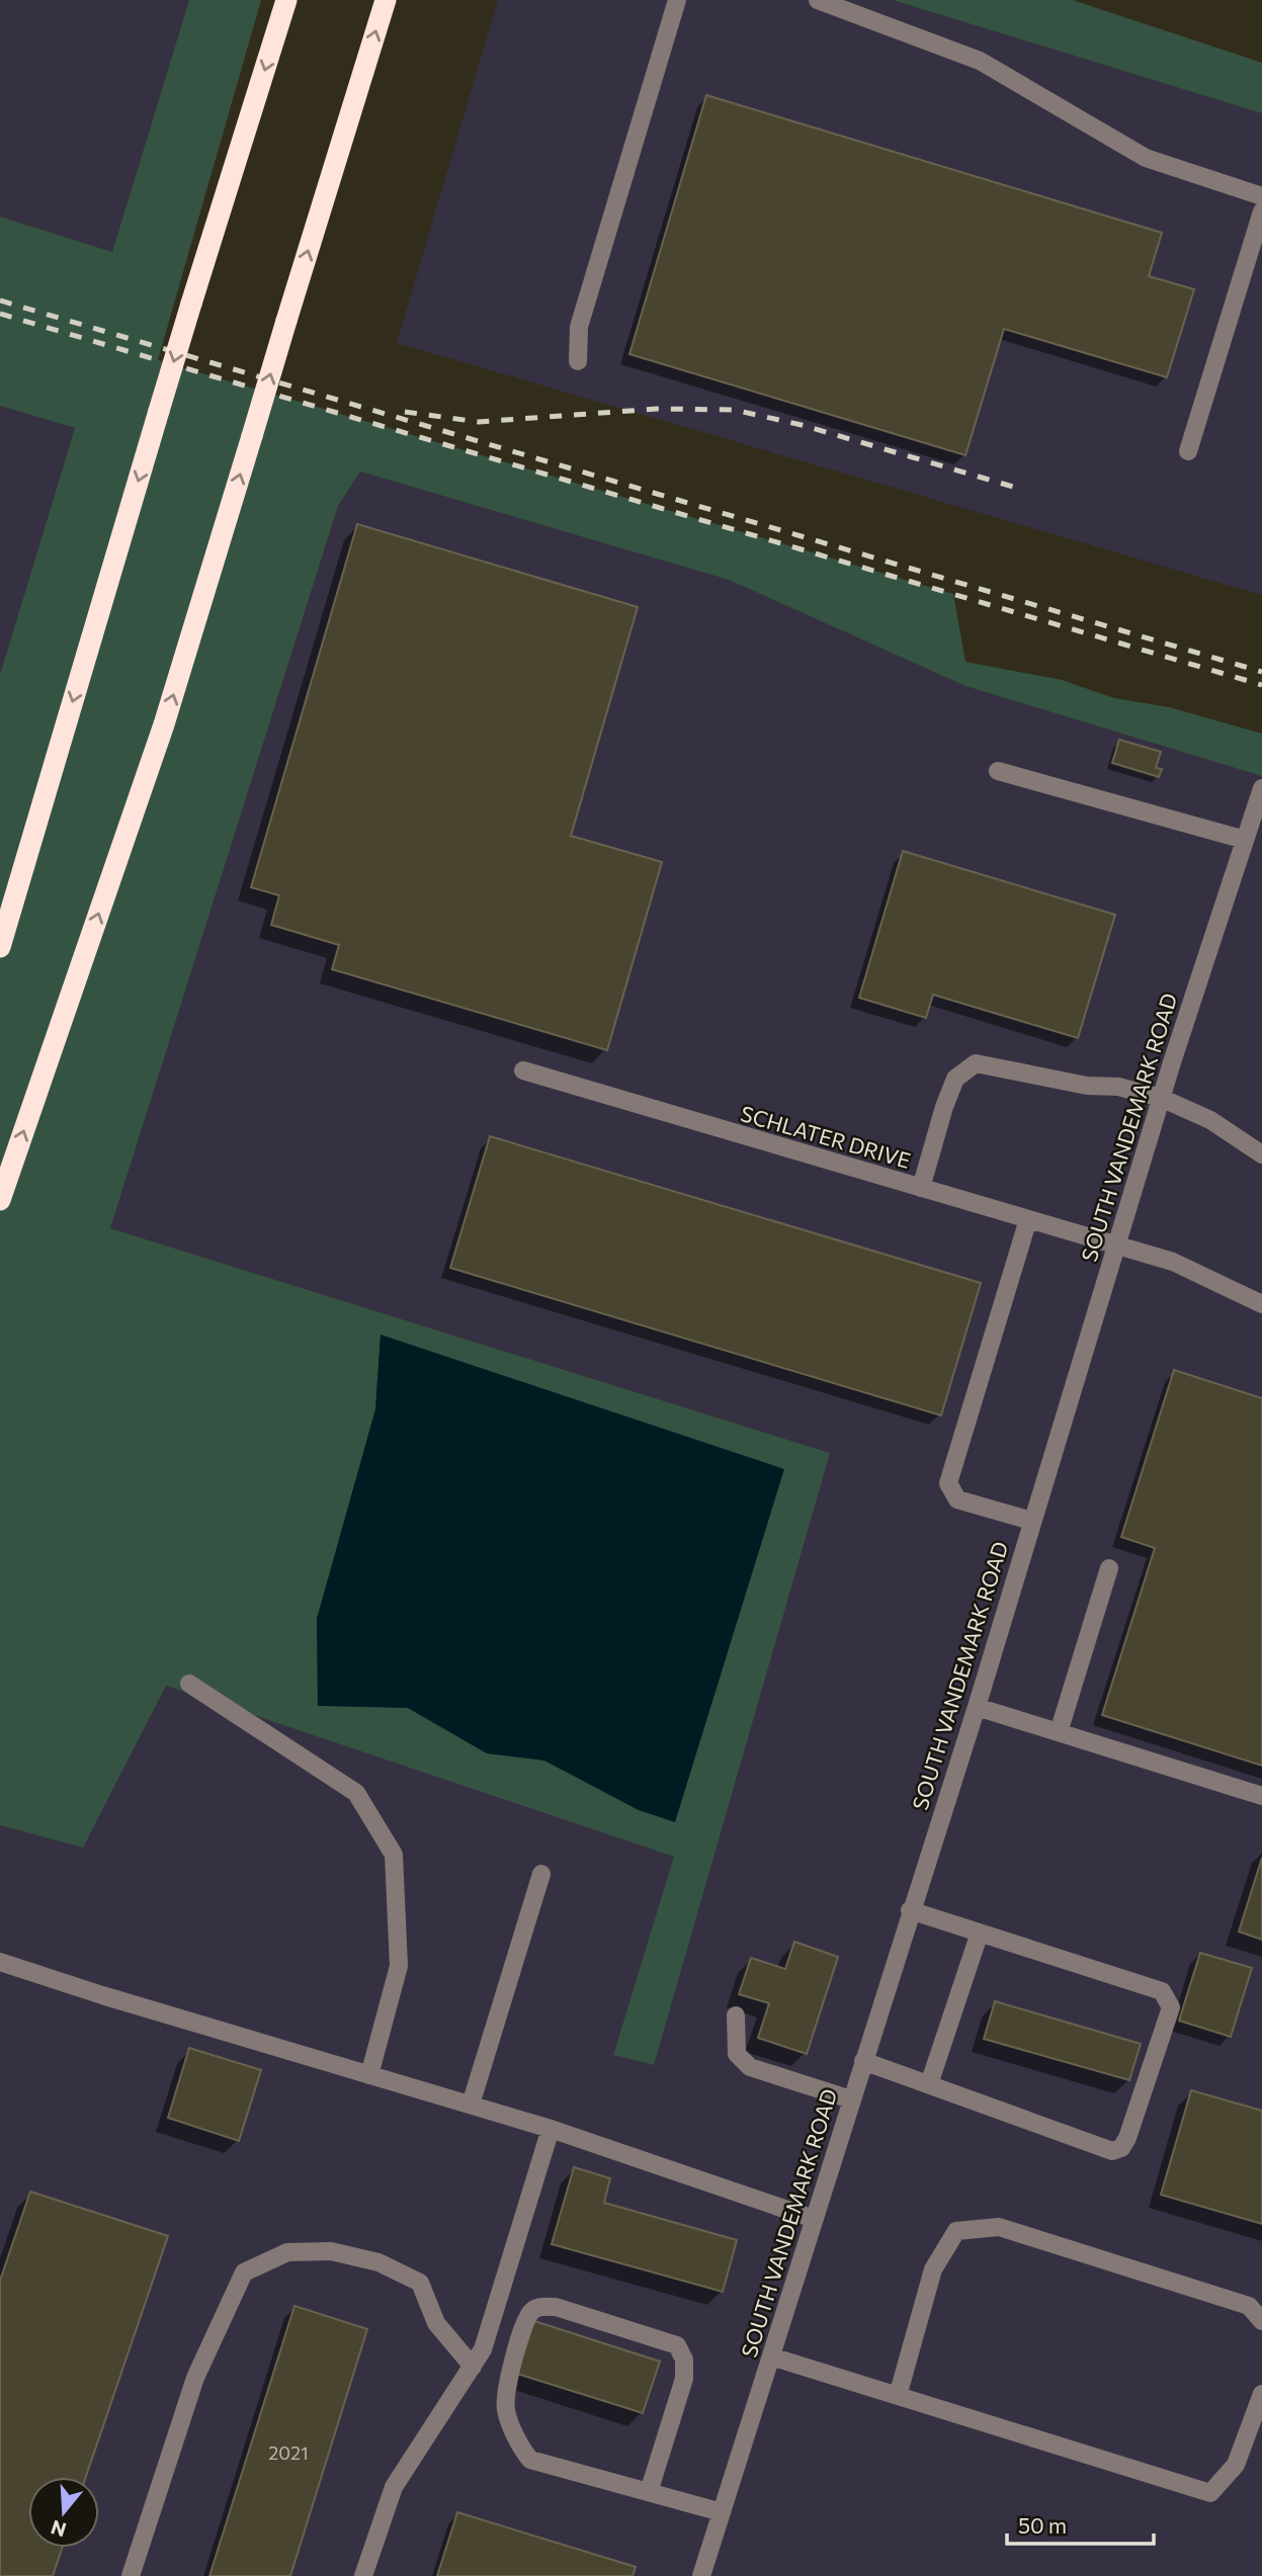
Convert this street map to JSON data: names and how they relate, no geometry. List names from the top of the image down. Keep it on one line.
{"streets":{"street":["SOUTH VANDEMARK ROAD","SCHLATER DRIVE"]},"crossings":[["SOUTH VANDEMARK ROAD","SCHLATER DRIVE"]],"house_numbers":["2021"],"scale_bar":"50 m","north":"bottom"}
